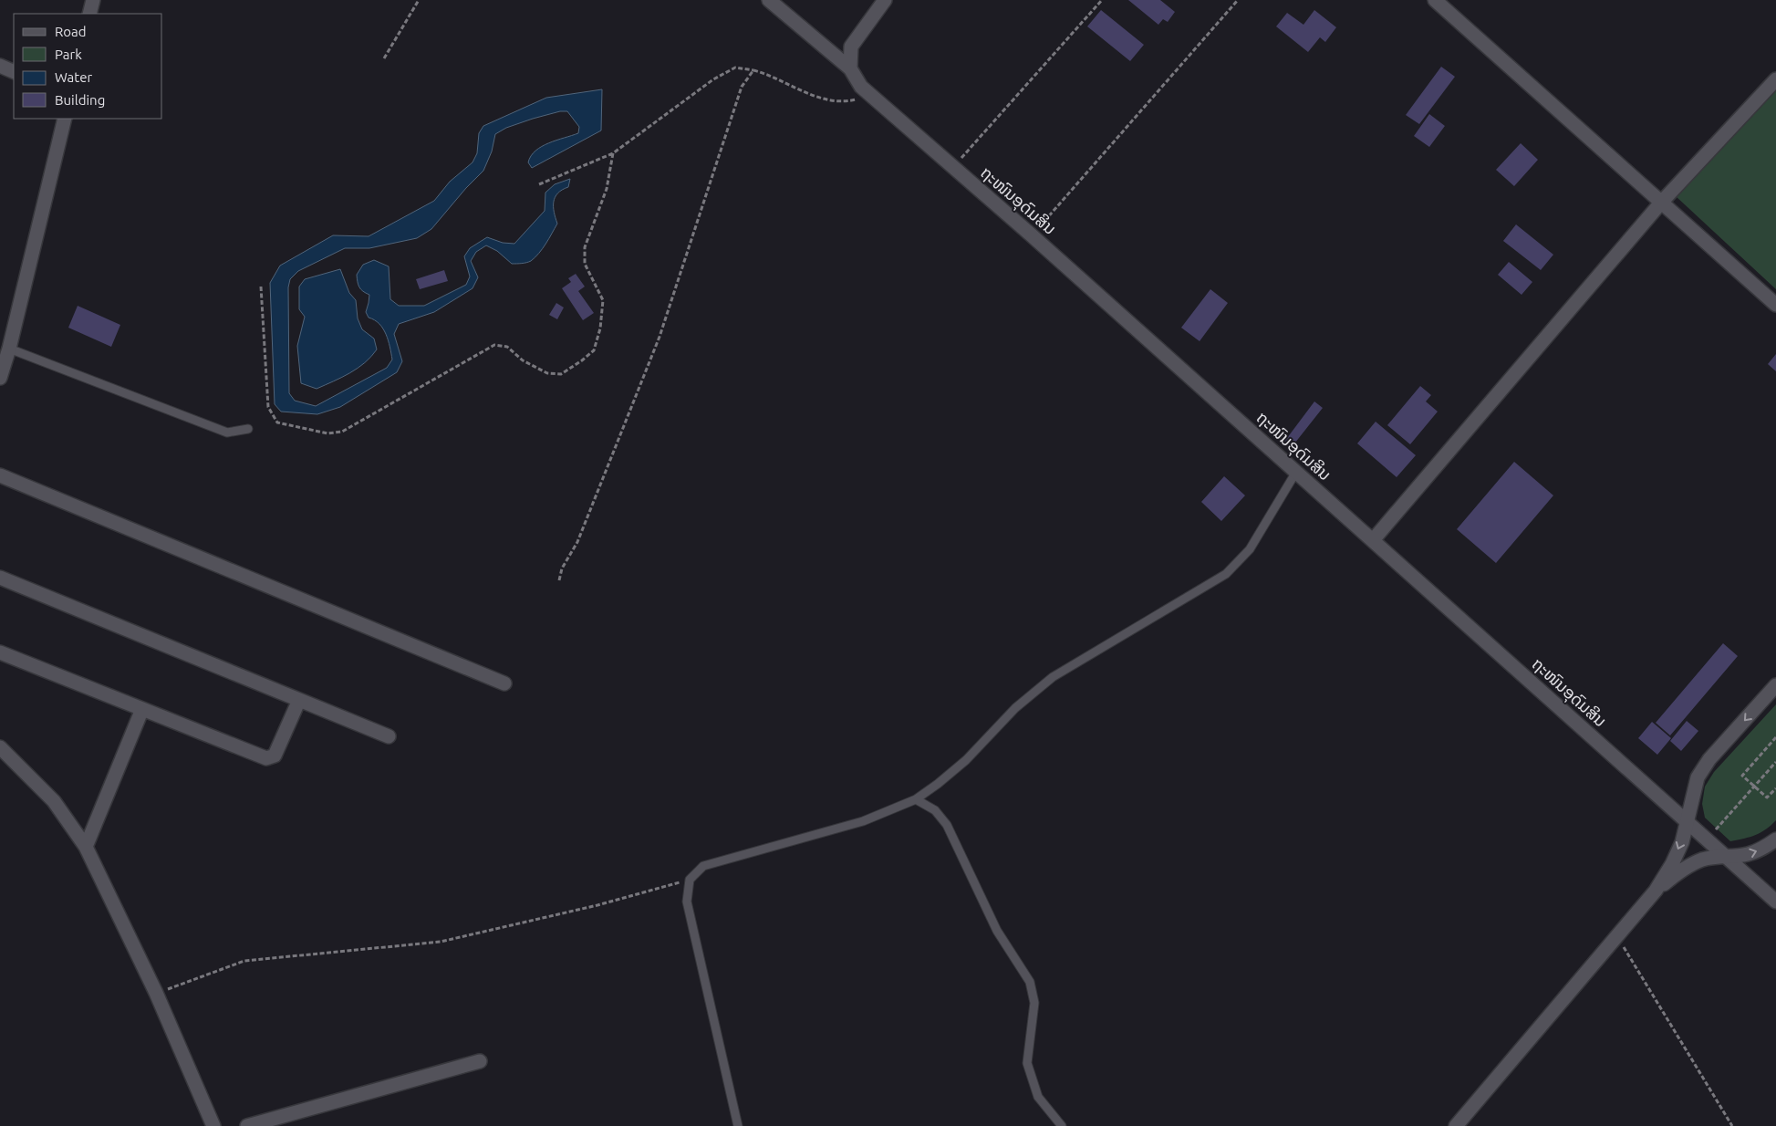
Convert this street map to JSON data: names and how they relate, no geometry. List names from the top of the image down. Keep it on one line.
{"streets":{"street":["ຖະໜົນອຸດົມສິນ"]},"legend":["Road","Park","Water","Building"]}
